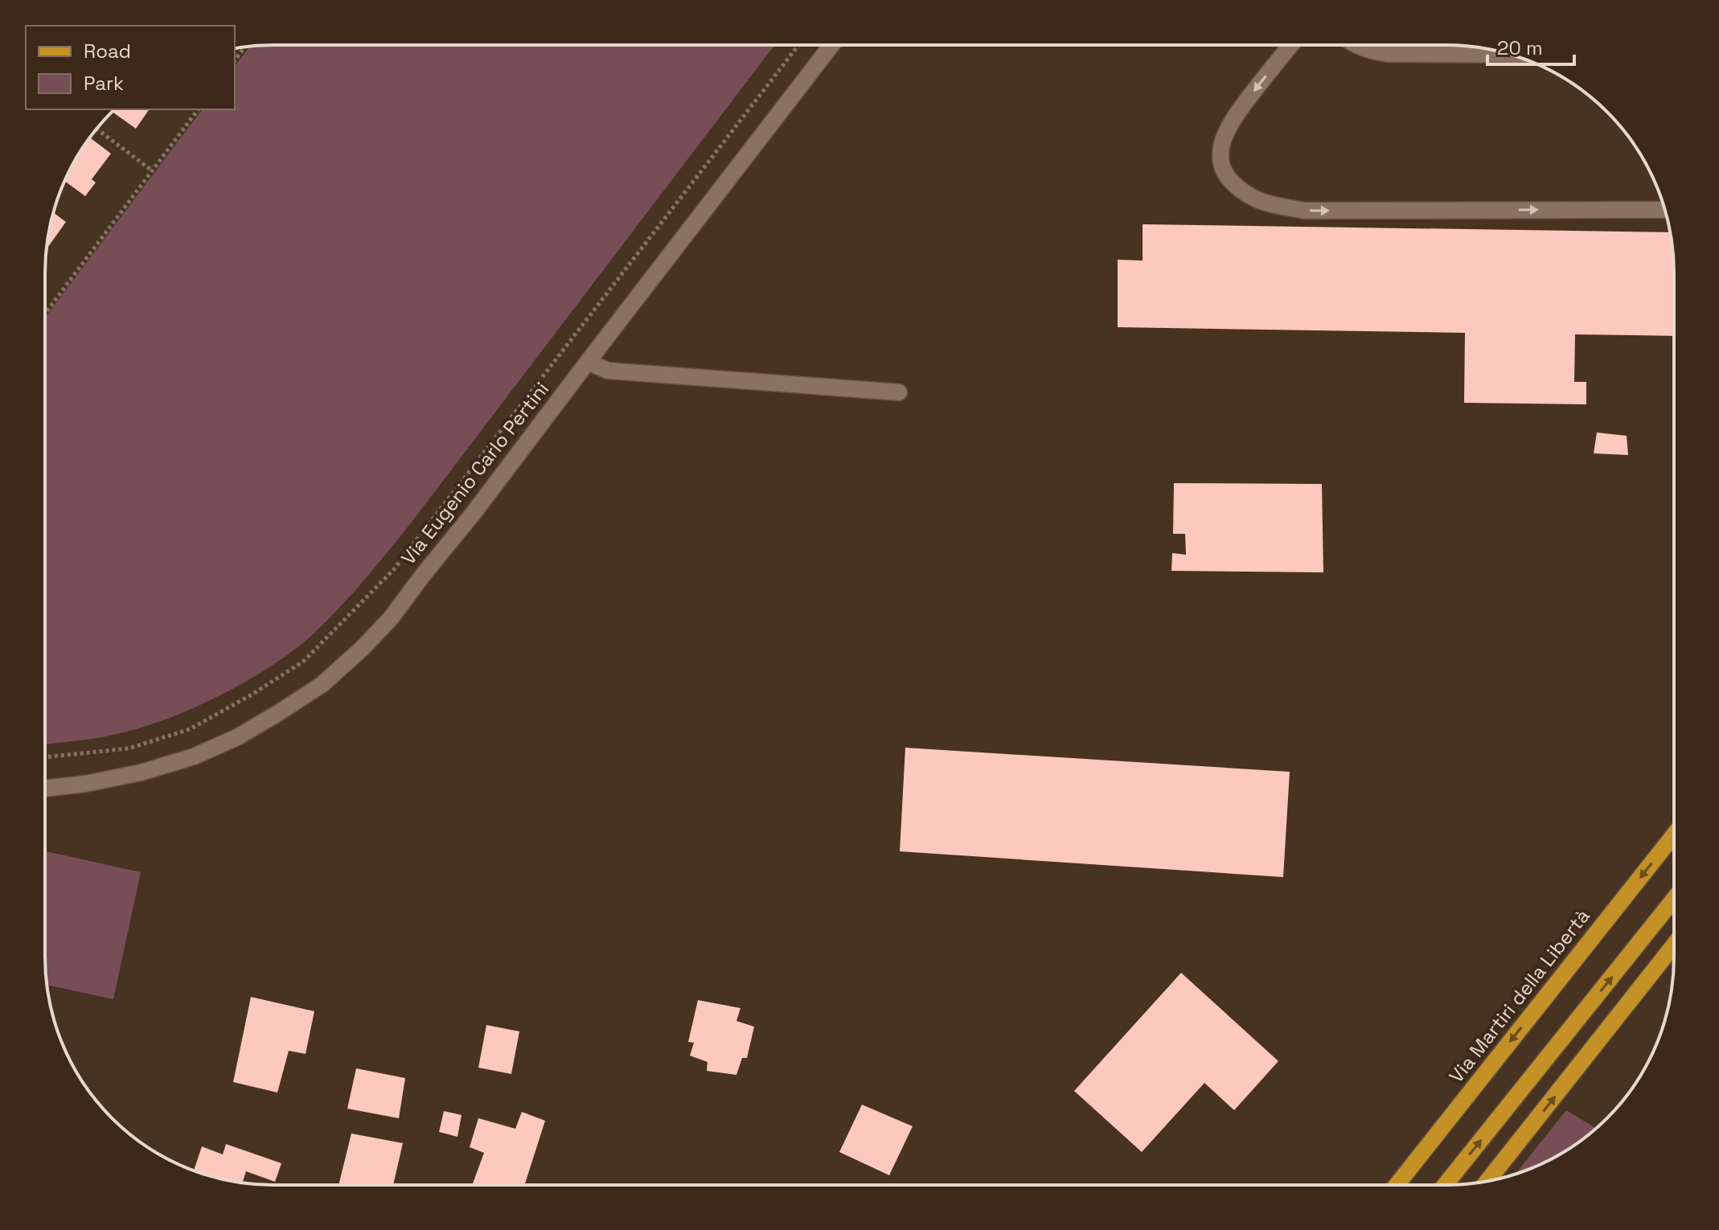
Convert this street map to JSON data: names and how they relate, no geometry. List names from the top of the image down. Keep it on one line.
{"streets":{"main road":["Via Martiri della Libertà"],"street":["Via Eugenio Carlo Pertini"]},"legend":["Road","Park"],"scale_bar":"20 m"}
